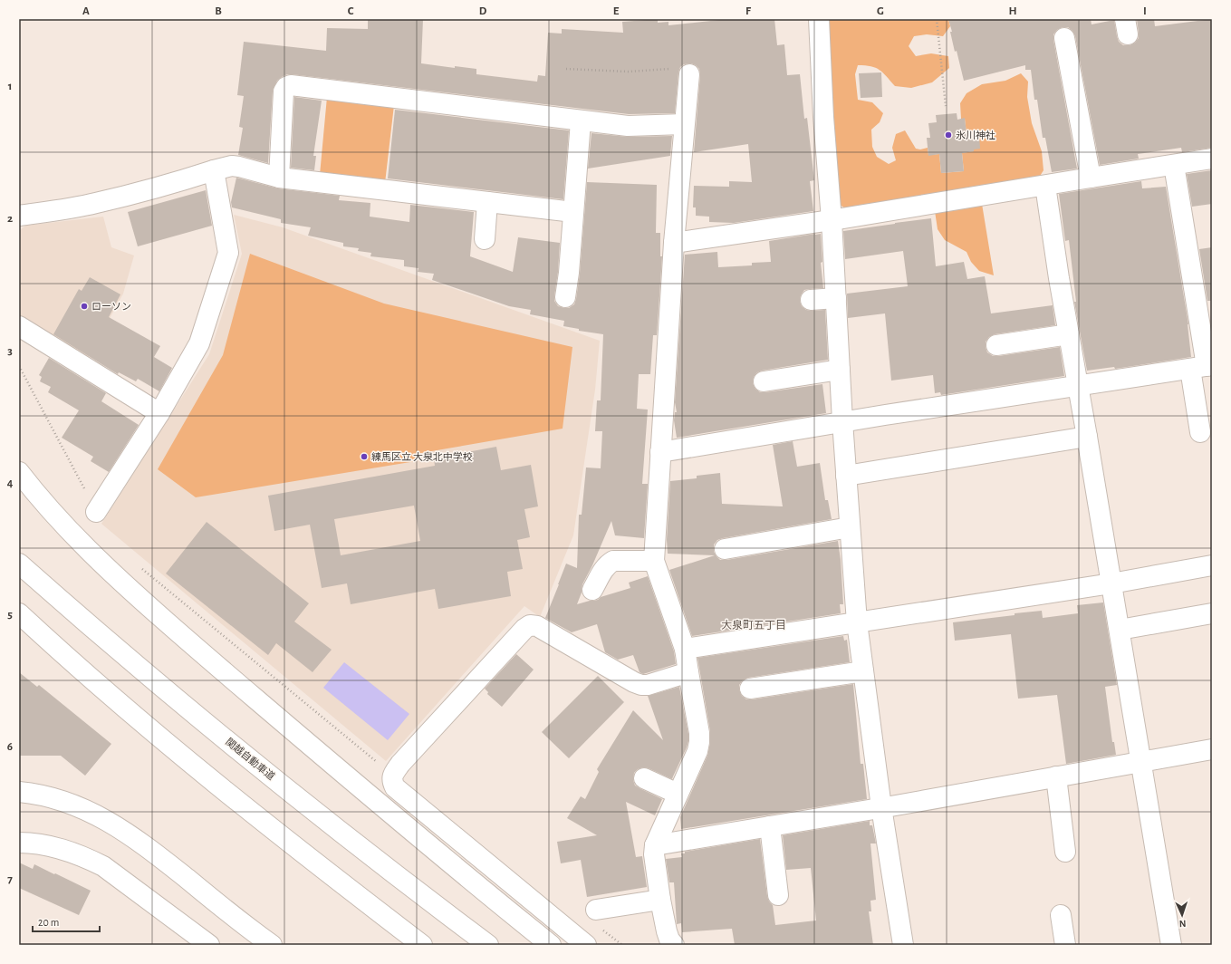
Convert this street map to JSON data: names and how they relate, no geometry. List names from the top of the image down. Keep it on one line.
{"streets":{"main road":["関越自動車道"]},"districts":["大泉町五丁目"],"places":["氷川神社","ローソン","練馬区立 大泉北中学校"],"scale_bar":"20 m","north":"bottom","grid":{"columns":["A","B","C","D","E","F","G","H","I"],"rows":["1","2","3","4","5","6","7"]}}
